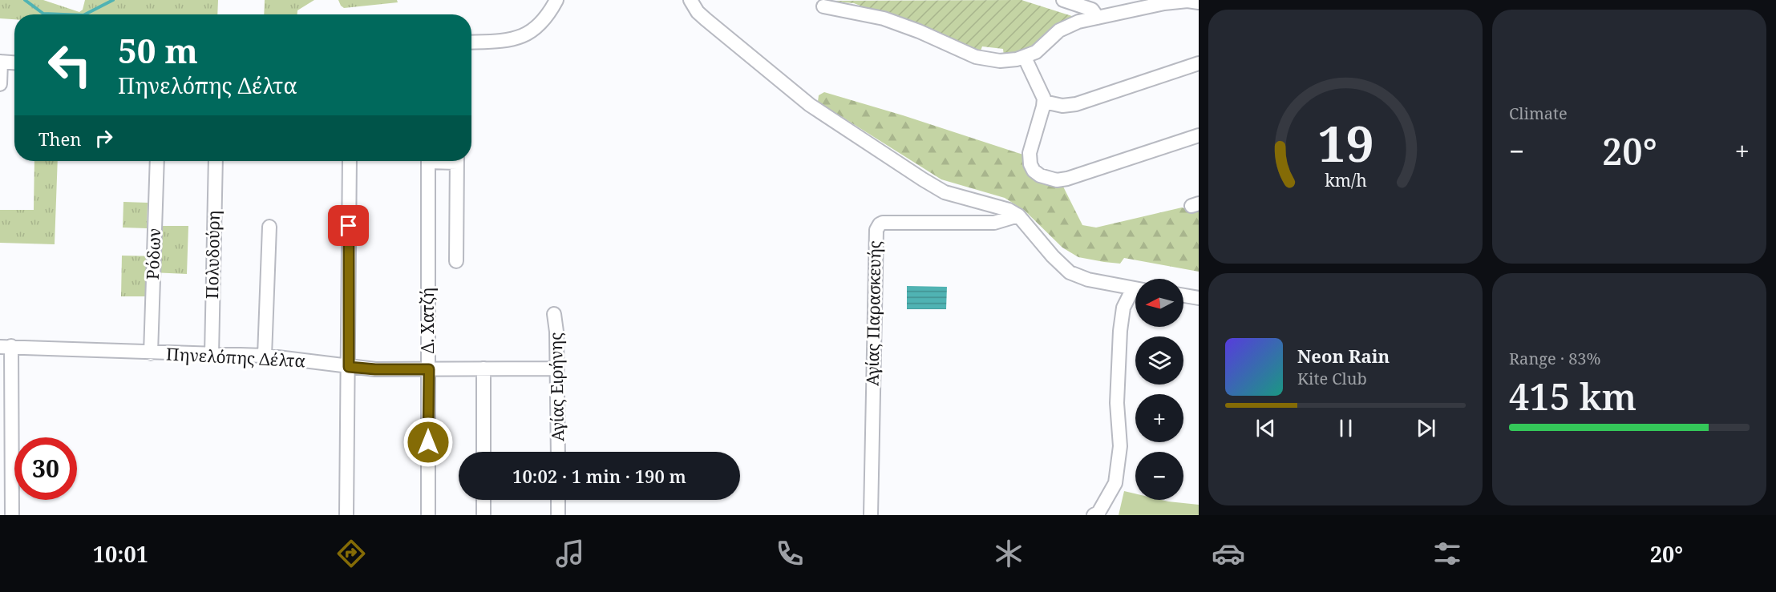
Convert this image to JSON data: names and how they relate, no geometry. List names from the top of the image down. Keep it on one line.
{"streets":{"street":["Ρόδων","Πολυδούρη","Αγίας Παρασκευής","Δ. Χατζή","Πηνελόπης Δέλτα","Αγίας Ειρήνης"]},"crossings":[["Ρόδων","Πηνελόπης Δέλτα"],["Πολυδούρη","Πηνελόπης Δέλτα"],["Δ. Χατζή","Πηνελόπης Δέλτα"],["Πηνελόπης Δέλτα","Αγίας Ειρήνης"]],"north":"left","page":{"tile":["Climate",["Range · 83%","415 km"]],"turn":["50 m","Πηνελόπης Δέλτα"],"then":"Then","heat":["−","20°","+"],"map_buttons":["+","−"],"song":["Neon Rain","Kite Club"],"limit":"30","trip":"10:02 · 1 min · 190 m","tabs":["10:01","20°"],"gauge":["19","km/h"]}}
